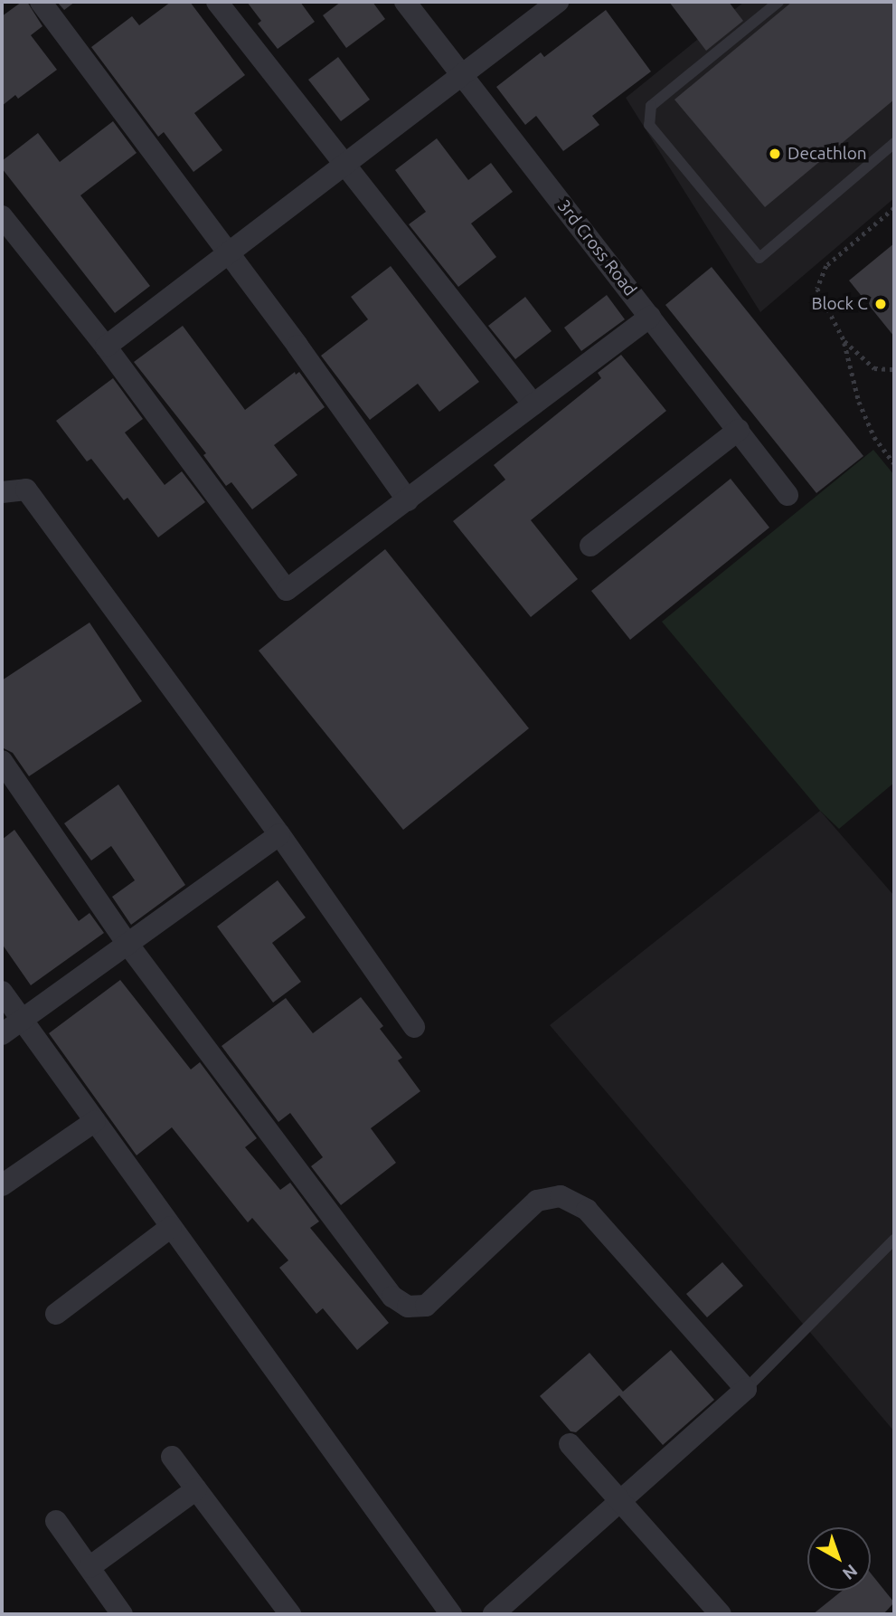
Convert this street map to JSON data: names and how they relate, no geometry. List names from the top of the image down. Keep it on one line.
{"streets":{"street":["3rd Cross Road"]},"places":["Decathlon","Block C"],"north":"bottom right"}
